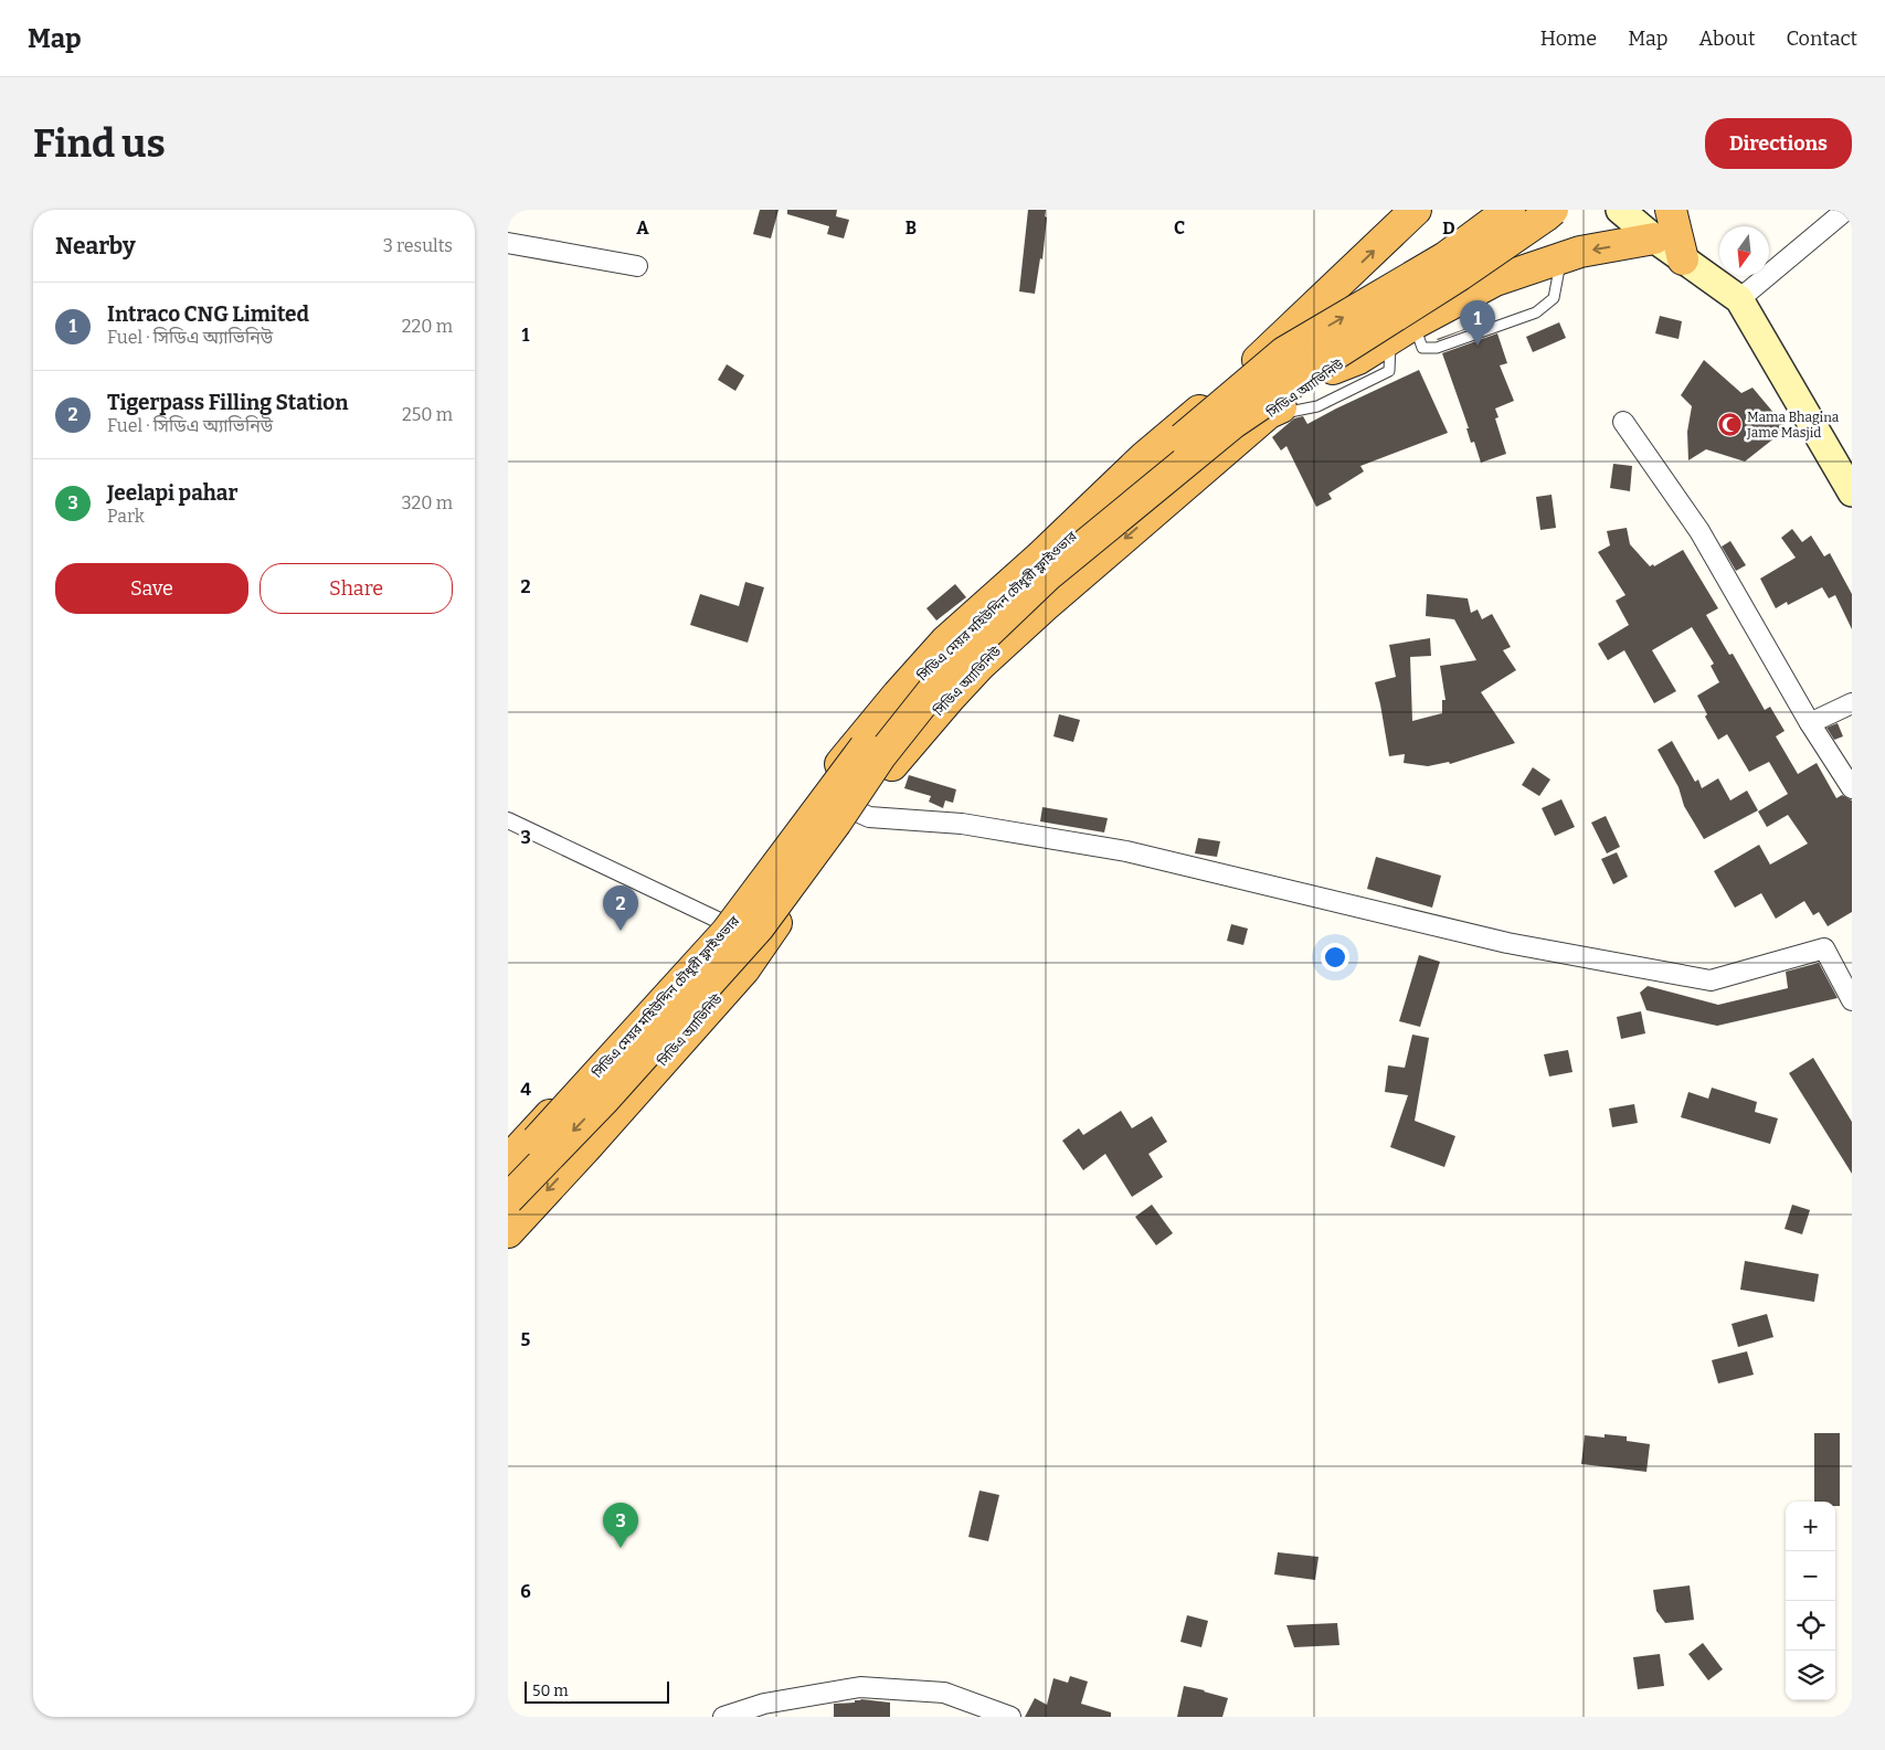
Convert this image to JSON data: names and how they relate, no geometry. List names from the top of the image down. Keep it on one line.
{"streets":{"highway":["সিডিএ অ্যাভিনিউ","সিডিএ মেয়র মহিউদ্দিন চৌধুরী ফ্লাইওভার"]},"crossings":[["সিডিএ অ্যাভিনিউ","সিডিএ মেয়র মহিউদ্দিন চৌধুরী ফ্লাইওভার"]],"places":{"mosque":["Mama Bhagina Jame Masjid"]},"scale_bar":"50 m","north":"bottom","page":{"header":"Map","nav":["Home","Map","About","Contact"],"buttons":["Directions",["Save","Share"]],"title":"Find us","heading":["Nearby","3 results"],"list":[{"mark":"1","name":"Intraco CNG Limited","note":"Fuel · সিডিএ অ্যাভিনিউ","value":"220 m"},{"mark":"2","name":"Tigerpass Filling Station","note":"Fuel · সিডিএ অ্যাভিনিউ","value":"250 m"},{"mark":"3","name":"Jeelapi pahar","note":"Park","value":"320 m"}],"pins":["1","2","3"],"map_buttons":["+","−"],"scale":"50 m"},"grid":{"columns":["A","B","C","D"],"rows":["1","2","3","4","5","6"]}}
